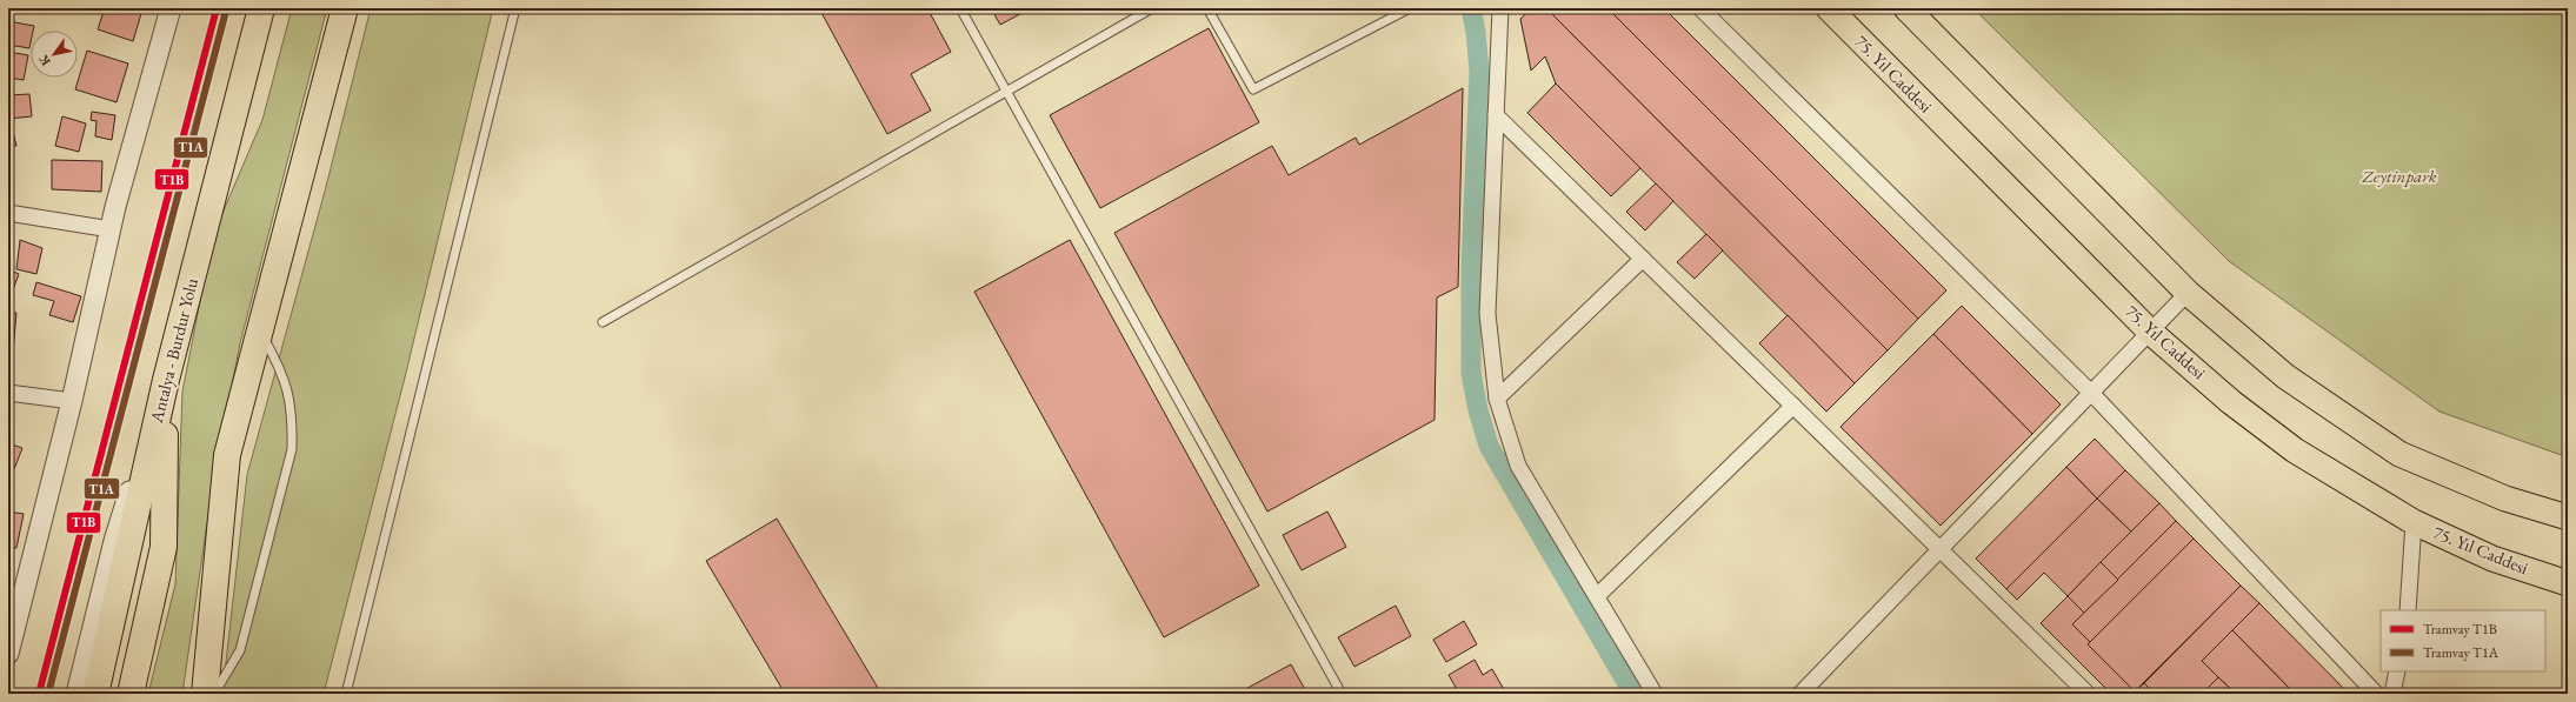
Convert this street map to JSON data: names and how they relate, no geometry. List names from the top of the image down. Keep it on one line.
{"streets":{"highway":["Antalya - Burdur Yolu"],"main road":["75. Yıl Caddesi"]},"parks":["Zeytinpark"],"lines":["tram line T1B","tram line T1A"],"legend":["Tramvay T1B","Tramvay T1A"],"north":"bottom left"}
